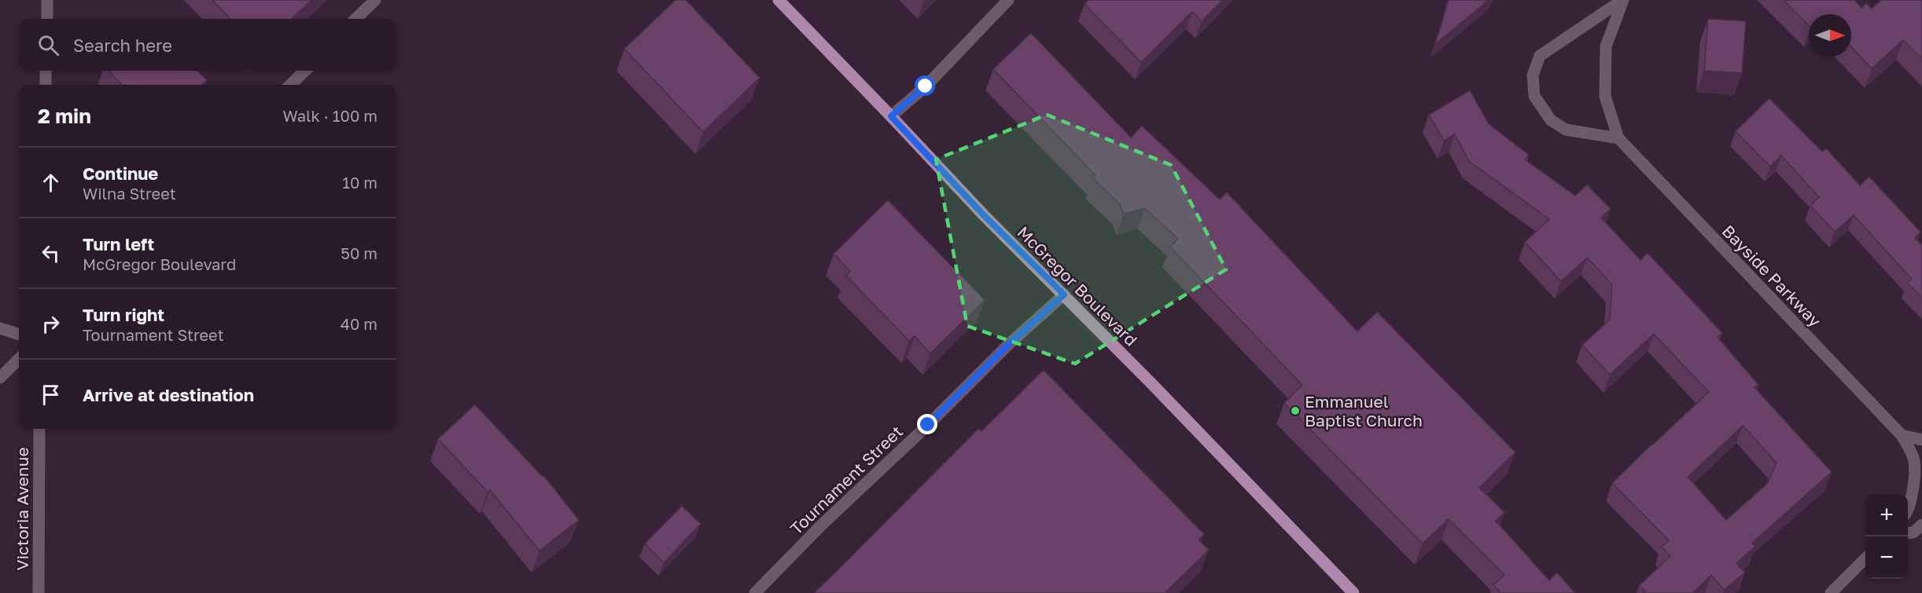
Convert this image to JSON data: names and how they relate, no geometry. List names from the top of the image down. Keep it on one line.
{"streets":{"main road":["McGregor Boulevard"],"street":["Bayside Parkway","Tournament Street","Victoria Avenue"]},"crossings":[["McGregor Boulevard","Tournament Street"]],"places":["Emmanuel Baptist Church"],"north":"right","page":{"search":"Search here","heading":["2 min","Walk · 100 m"],"list":[["Continue","Wilna Street","10 m"],["Turn left","McGregor Boulevard","50 m"],["Turn right","Tournament Street","40 m"],"Arrive at destination"],"map_buttons":["+","−"]}}
